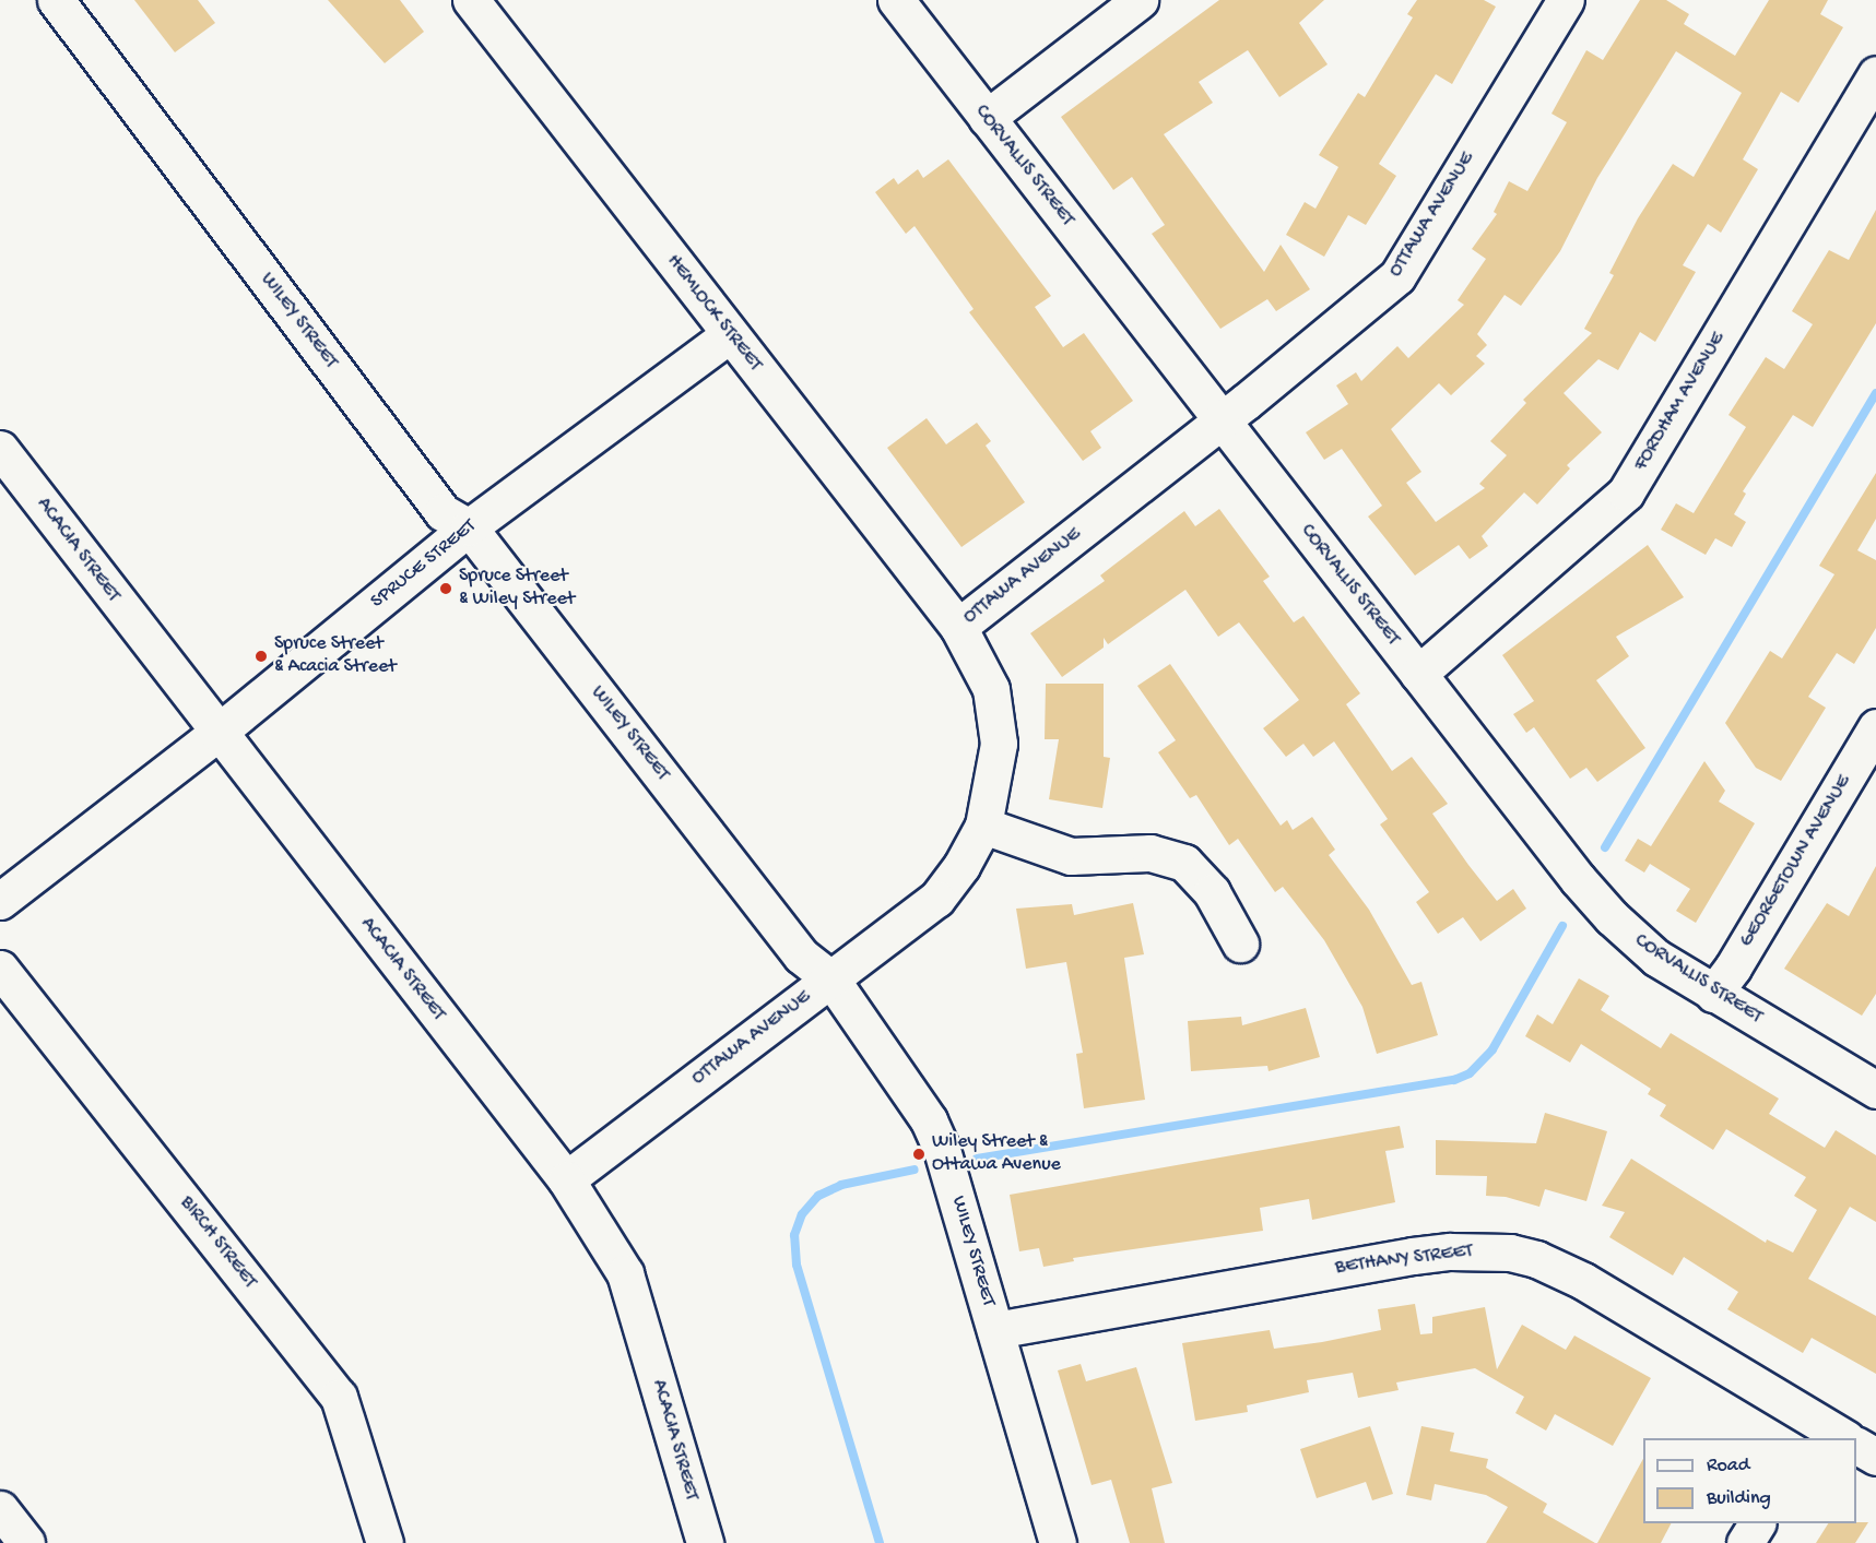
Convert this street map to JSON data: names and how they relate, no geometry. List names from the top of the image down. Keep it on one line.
{"streets":{"street":["CORVALLIS STREET","OTTAWA AVENUE","HEMLOCK STREET","WILEY STREET","FORDHAM AVENUE","ACACIA STREET","SPRUCE STREET","GEORGETOWN AVENUE","BIRCH STREET","BETHANY STREET"]},"crossings":[["CORVALLIS STREET","OTTAWA AVENUE"],["CORVALLIS STREET","FORDHAM AVENUE"],["CORVALLIS STREET","GEORGETOWN AVENUE"],["OTTAWA AVENUE","HEMLOCK STREET"],["OTTAWA AVENUE","WILEY STREET"],["OTTAWA AVENUE","ACACIA STREET"],["HEMLOCK STREET","SPRUCE STREET"],["WILEY STREET","SPRUCE STREET"],["WILEY STREET","BETHANY STREET"],["ACACIA STREET","SPRUCE STREET"]],"places":["Spruce Street & Wiley Street","Spruce Street & Acacia Street","Wiley Street & Ottawa Avenue"],"legend":["Road","Building"]}
